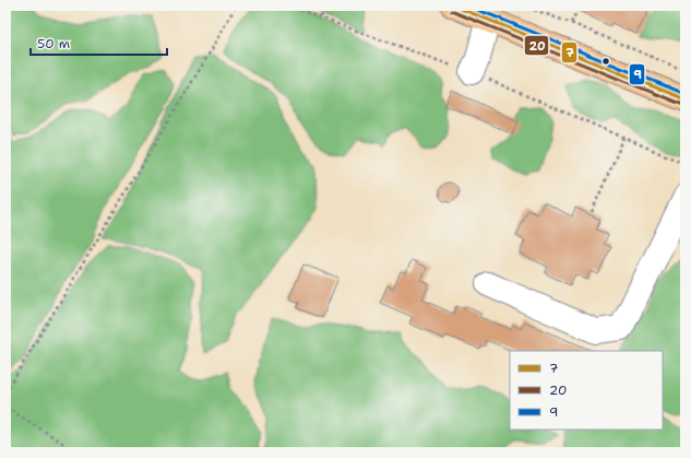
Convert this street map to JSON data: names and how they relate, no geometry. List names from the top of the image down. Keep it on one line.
{"lines":["transit line 7","transit line 9","transit line 20"],"legend":["7","20","9"],"scale_bar":"50 m"}
